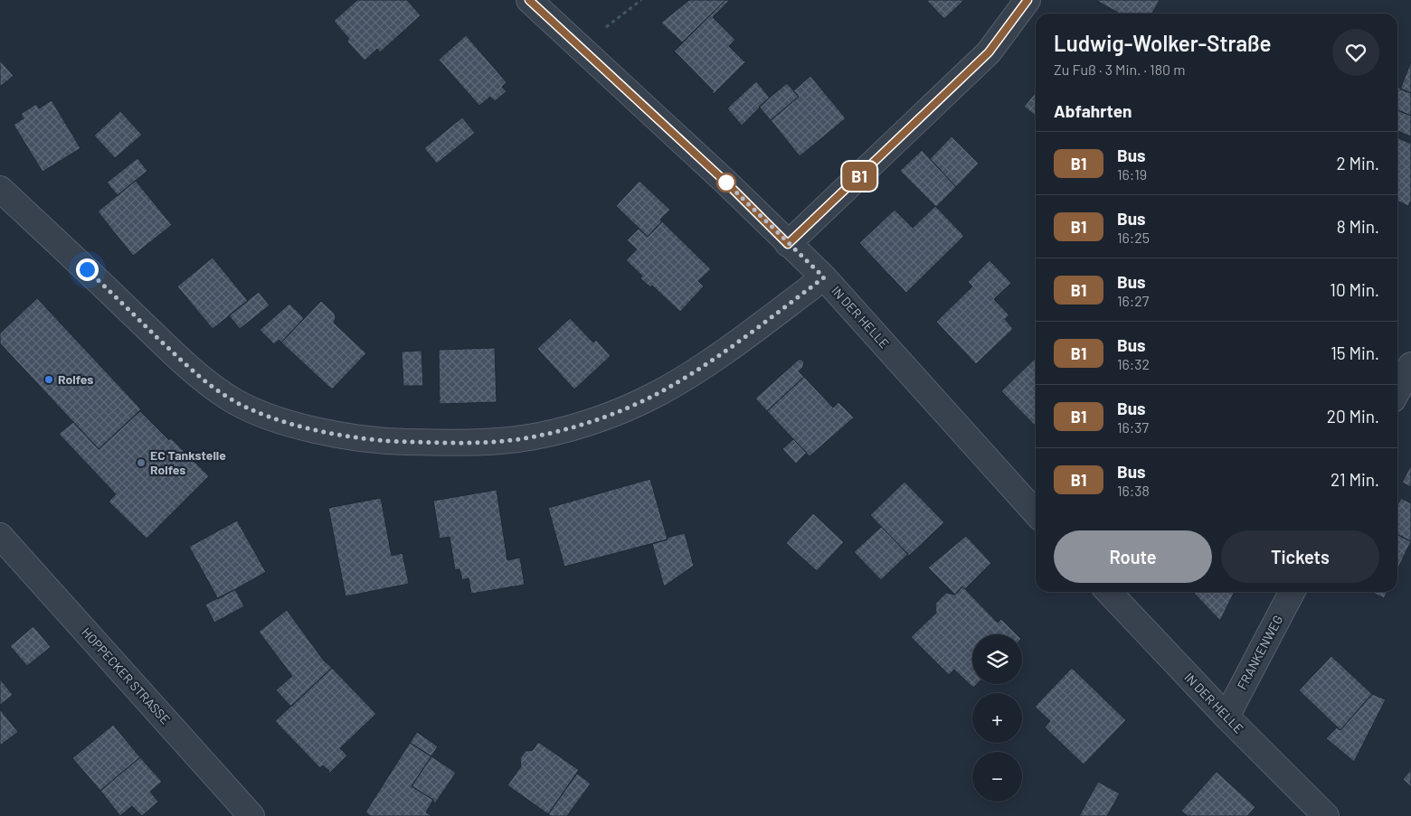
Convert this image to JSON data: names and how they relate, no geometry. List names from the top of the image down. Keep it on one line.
{"streets":{"street":["IN DER HELLE","FRANKENWEG","HOPPECKER STRASSE"]},"crossings":[["IN DER HELLE","FRANKENWEG"]],"places":["Rolfes","EC Tankstelle Rolfes"],"lines":["bus line B1"],"page":{"on_map":"B1","heading":[["Ludwig-Wolker-Straße","Zu Fuß · 3 Min. · 180 m"],"Abfahrten"],"list":[{"mark":"B1","name":"Bus","note":"16:19","value":"2 Min."},{"mark":"B1","name":"Bus","note":"16:25","value":"8 Min."},{"mark":"B1","name":"Bus","note":"16:27","value":"10 Min."},{"mark":"B1","name":"Bus","note":"16:32","value":"15 Min."},{"mark":"B1","name":"Bus","note":"16:37","value":"20 Min."},{"mark":"B1","name":"Bus","note":"16:38","value":"21 Min."}],"buttons":["Route","Tickets"],"map_buttons":["+","−"]}}
